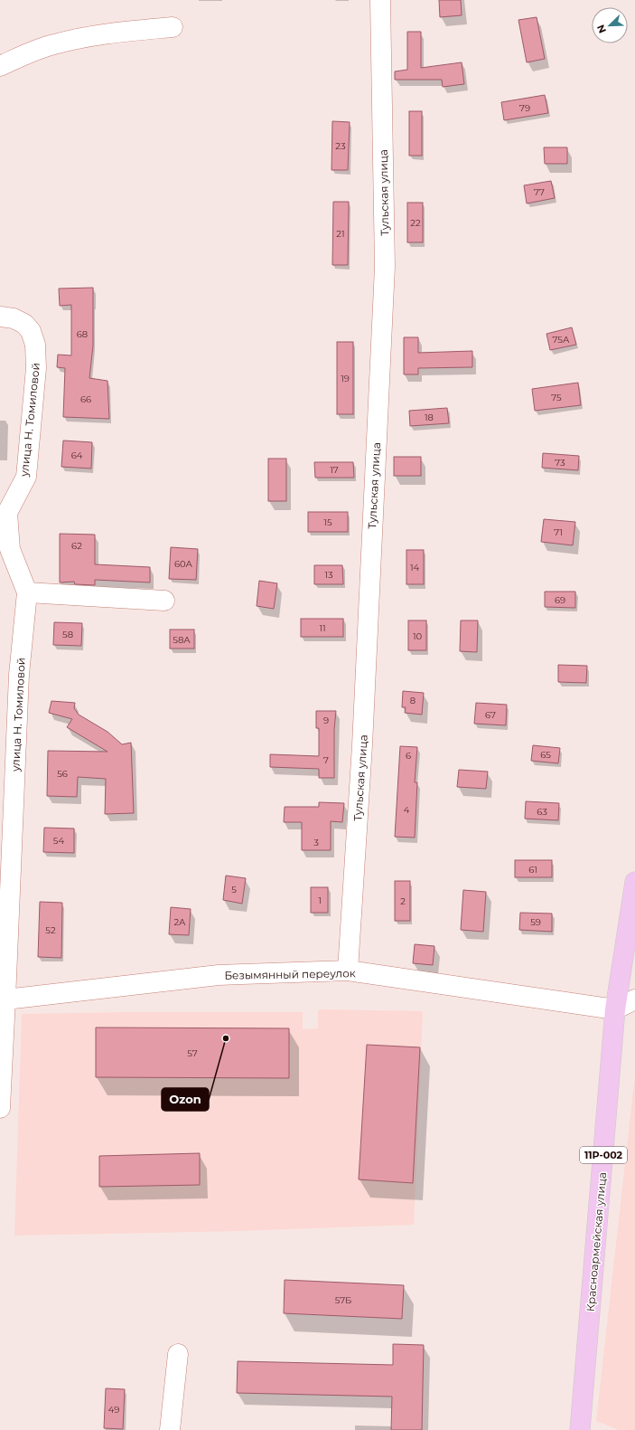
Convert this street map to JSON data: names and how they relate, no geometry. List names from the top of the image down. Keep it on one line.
{"streets":{"main road":["11Р-002","Красноармейская улица"],"street":["Тульская улица","улица Н. Томиловой","Безымянный переулок"]},"crossings":[["Тульская улица","Безымянный переулок"],["улица Н. Томиловой","Безымянный переулок"],["Безымянный переулок","Красноармейская улица"]],"places":["Ozon"],"house_numbers":["79","23","77","22","21","68","75А","19","75","66","18","64","73","17","15","71","62","60А","14","13","69","11","58","10","58А","8","67","9","65","6","7","56","4","63","54","3","61","5","1","2","2А","59","52","57","57Б","49"],"north":"bottom left"}
